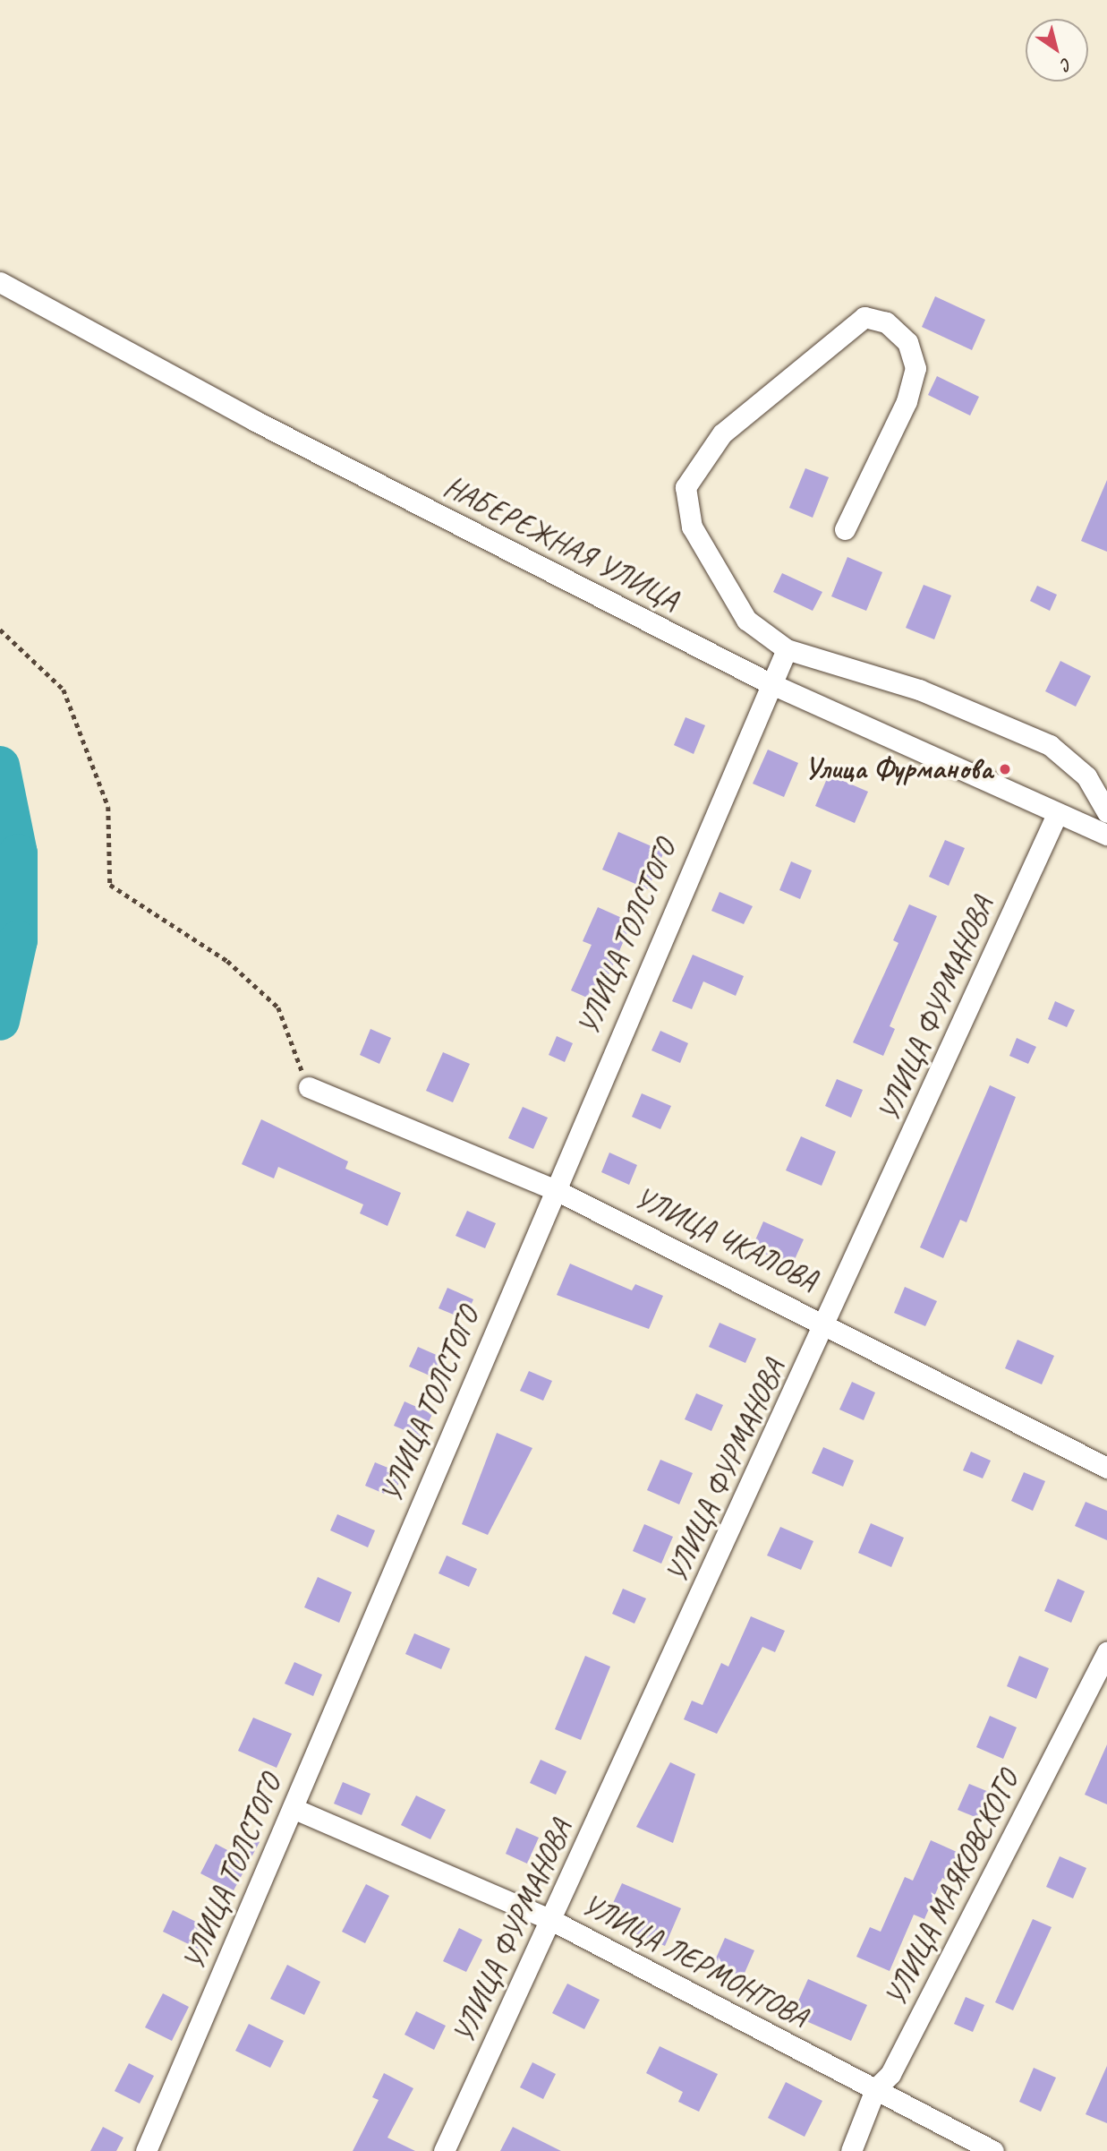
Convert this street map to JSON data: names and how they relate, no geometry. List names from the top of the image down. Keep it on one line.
{"streets":{"street":["НАБЕРЕЖНАЯ УЛИЦА","УЛИЦА ТОЛСТОГО","УЛИЦА ФУРМАНОВА","УЛИЦА ЧКАЛОВА","УЛИЦА МАЯКОВСКОГО","УЛИЦА ЛЕРМОНТОВА"]},"crossings":[["НАБЕРЕЖНАЯ УЛИЦА","УЛИЦА ТОЛСТОГО"],["НАБЕРЕЖНАЯ УЛИЦА","УЛИЦА ФУРМАНОВА"],["УЛИЦА ТОЛСТОГО","УЛИЦА ЧКАЛОВА"],["УЛИЦА ТОЛСТОГО","УЛИЦА ЛЕРМОНТОВА"],["УЛИЦА ФУРМАНОВА","УЛИЦА ЧКАЛОВА"],["УЛИЦА ФУРМАНОВА","УЛИЦА ЛЕРМОНТОВА"],["УЛИЦА МАЯКОВСКОГО","УЛИЦА ЛЕРМОНТОВА"]],"places":["Улица Фурманова"],"north":"bottom right"}
